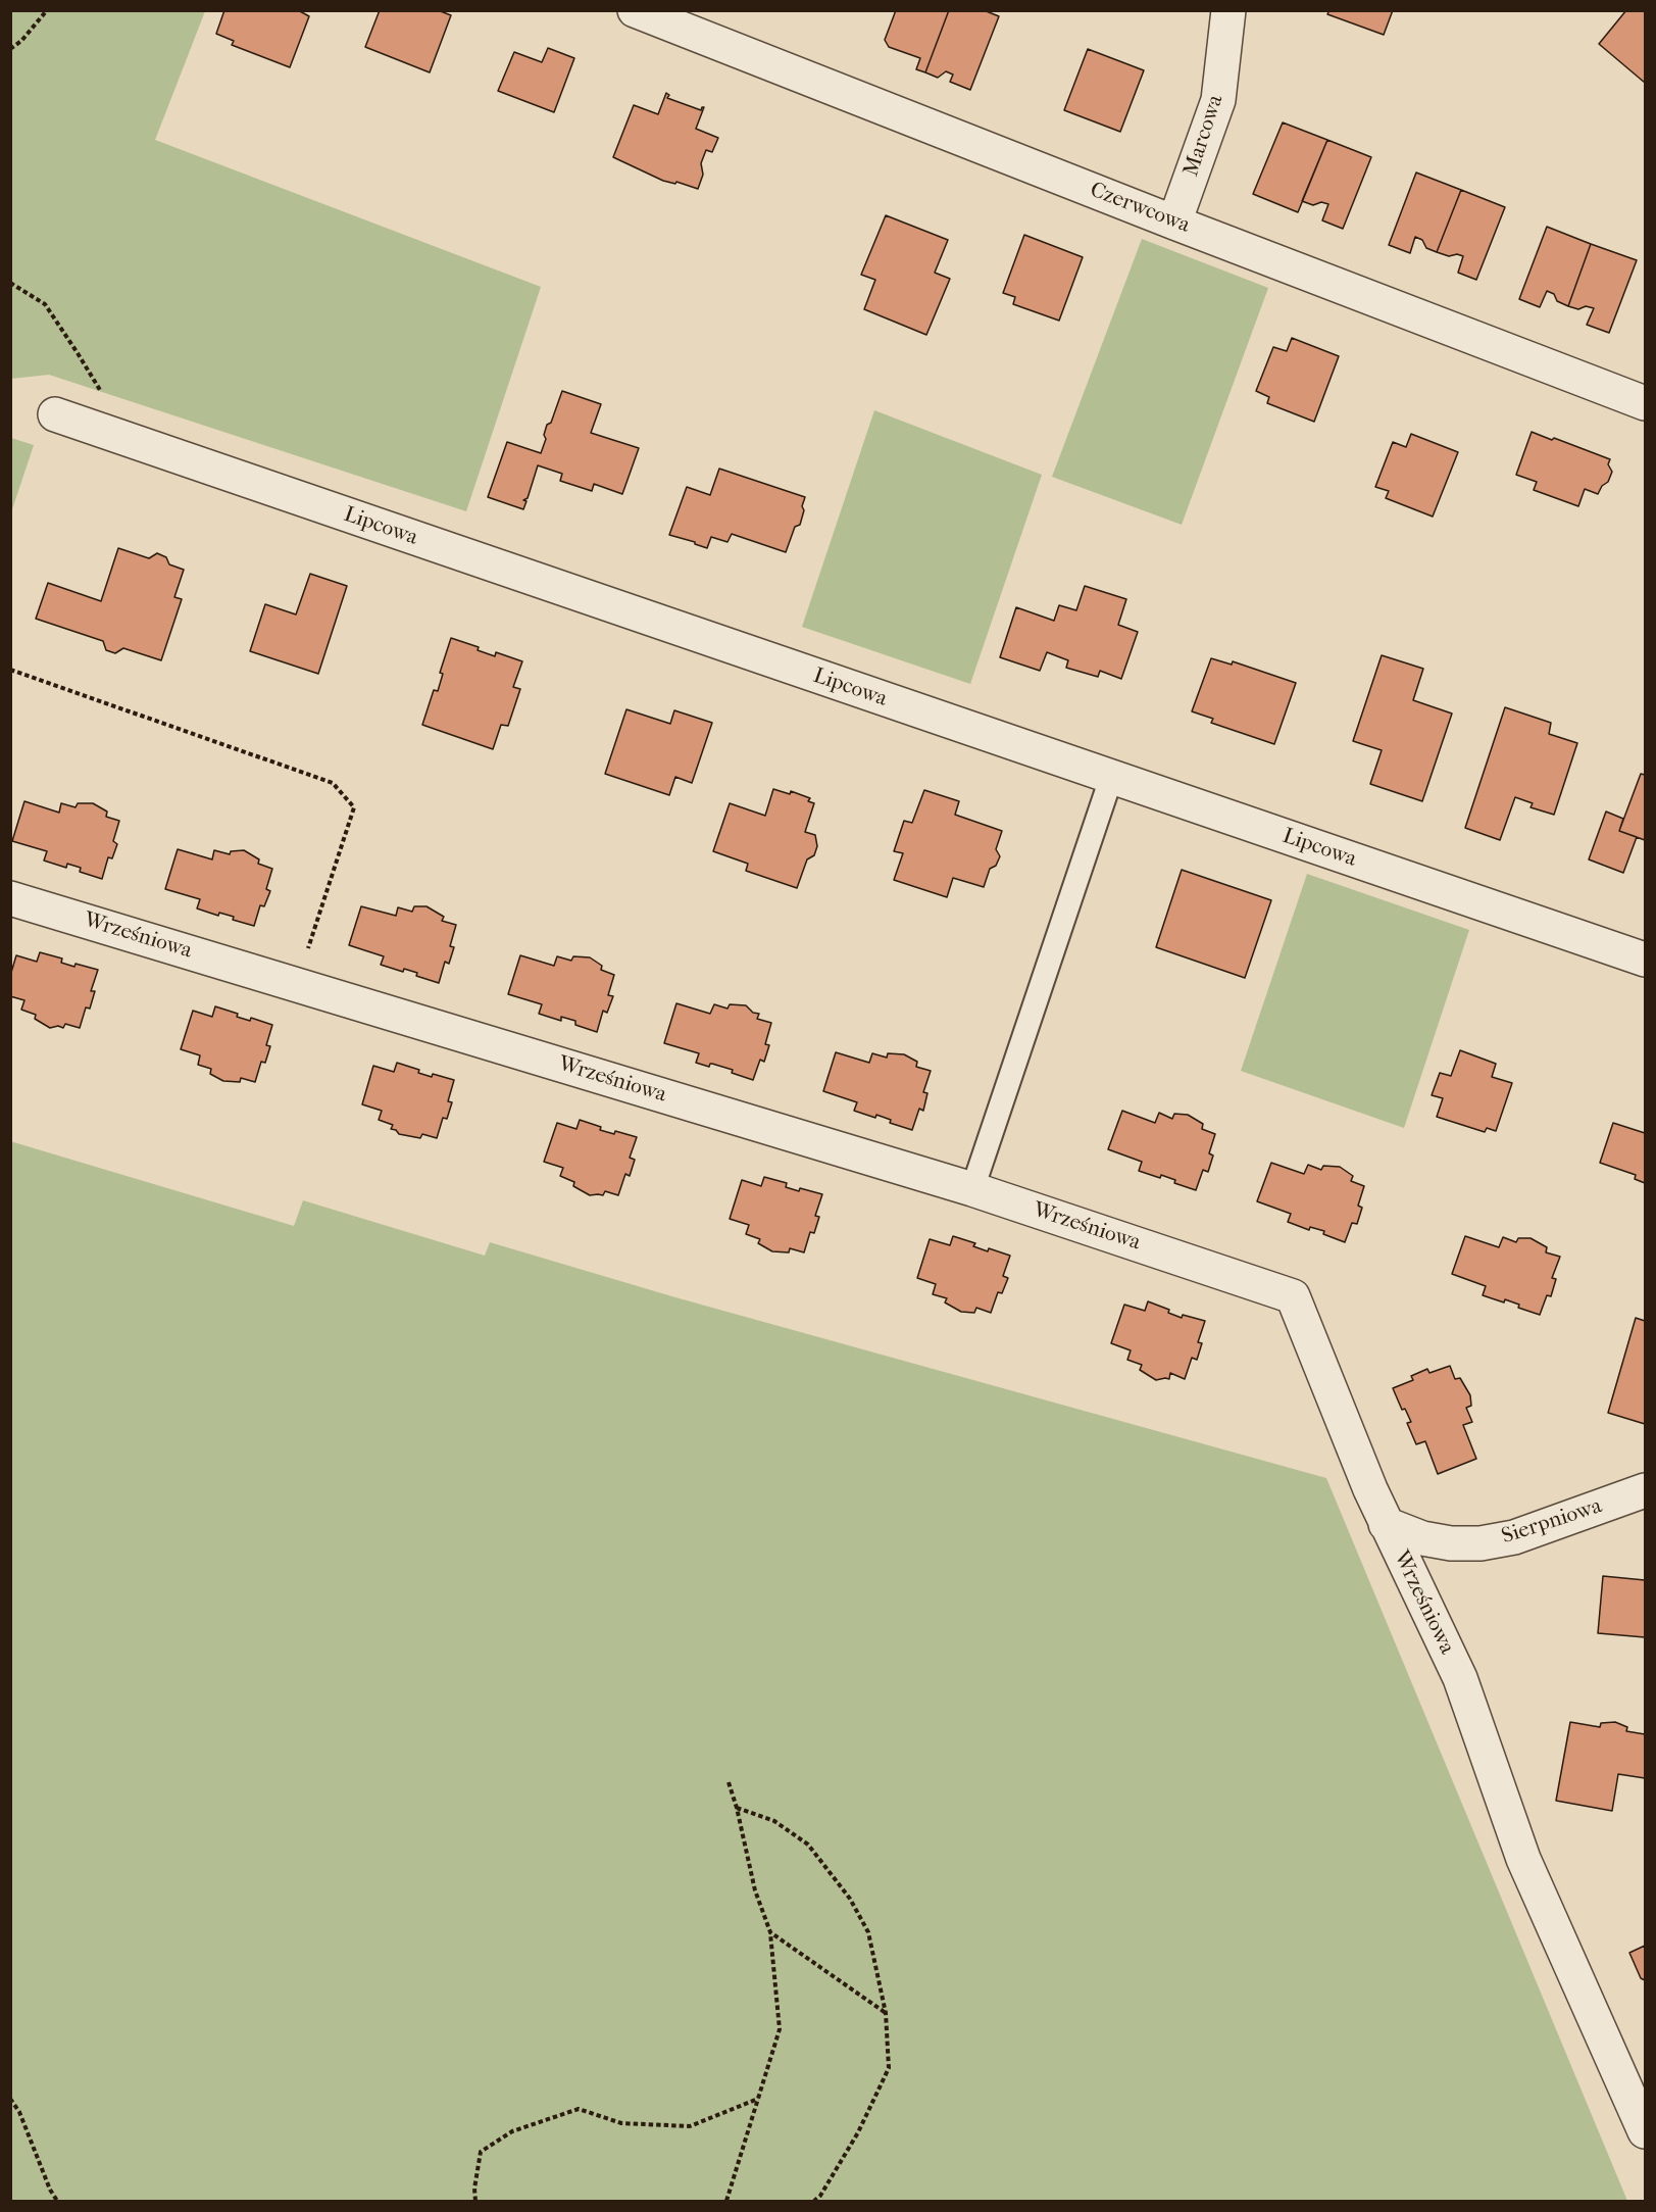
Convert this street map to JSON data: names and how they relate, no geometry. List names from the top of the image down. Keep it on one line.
{"streets":{"street":["Marcowa","Czerwcowa","Lipcowa","Wrześniowa","Sierpniowa"]},"crossings":[["Marcowa","Czerwcowa"],["Wrześniowa","Sierpniowa"]]}
